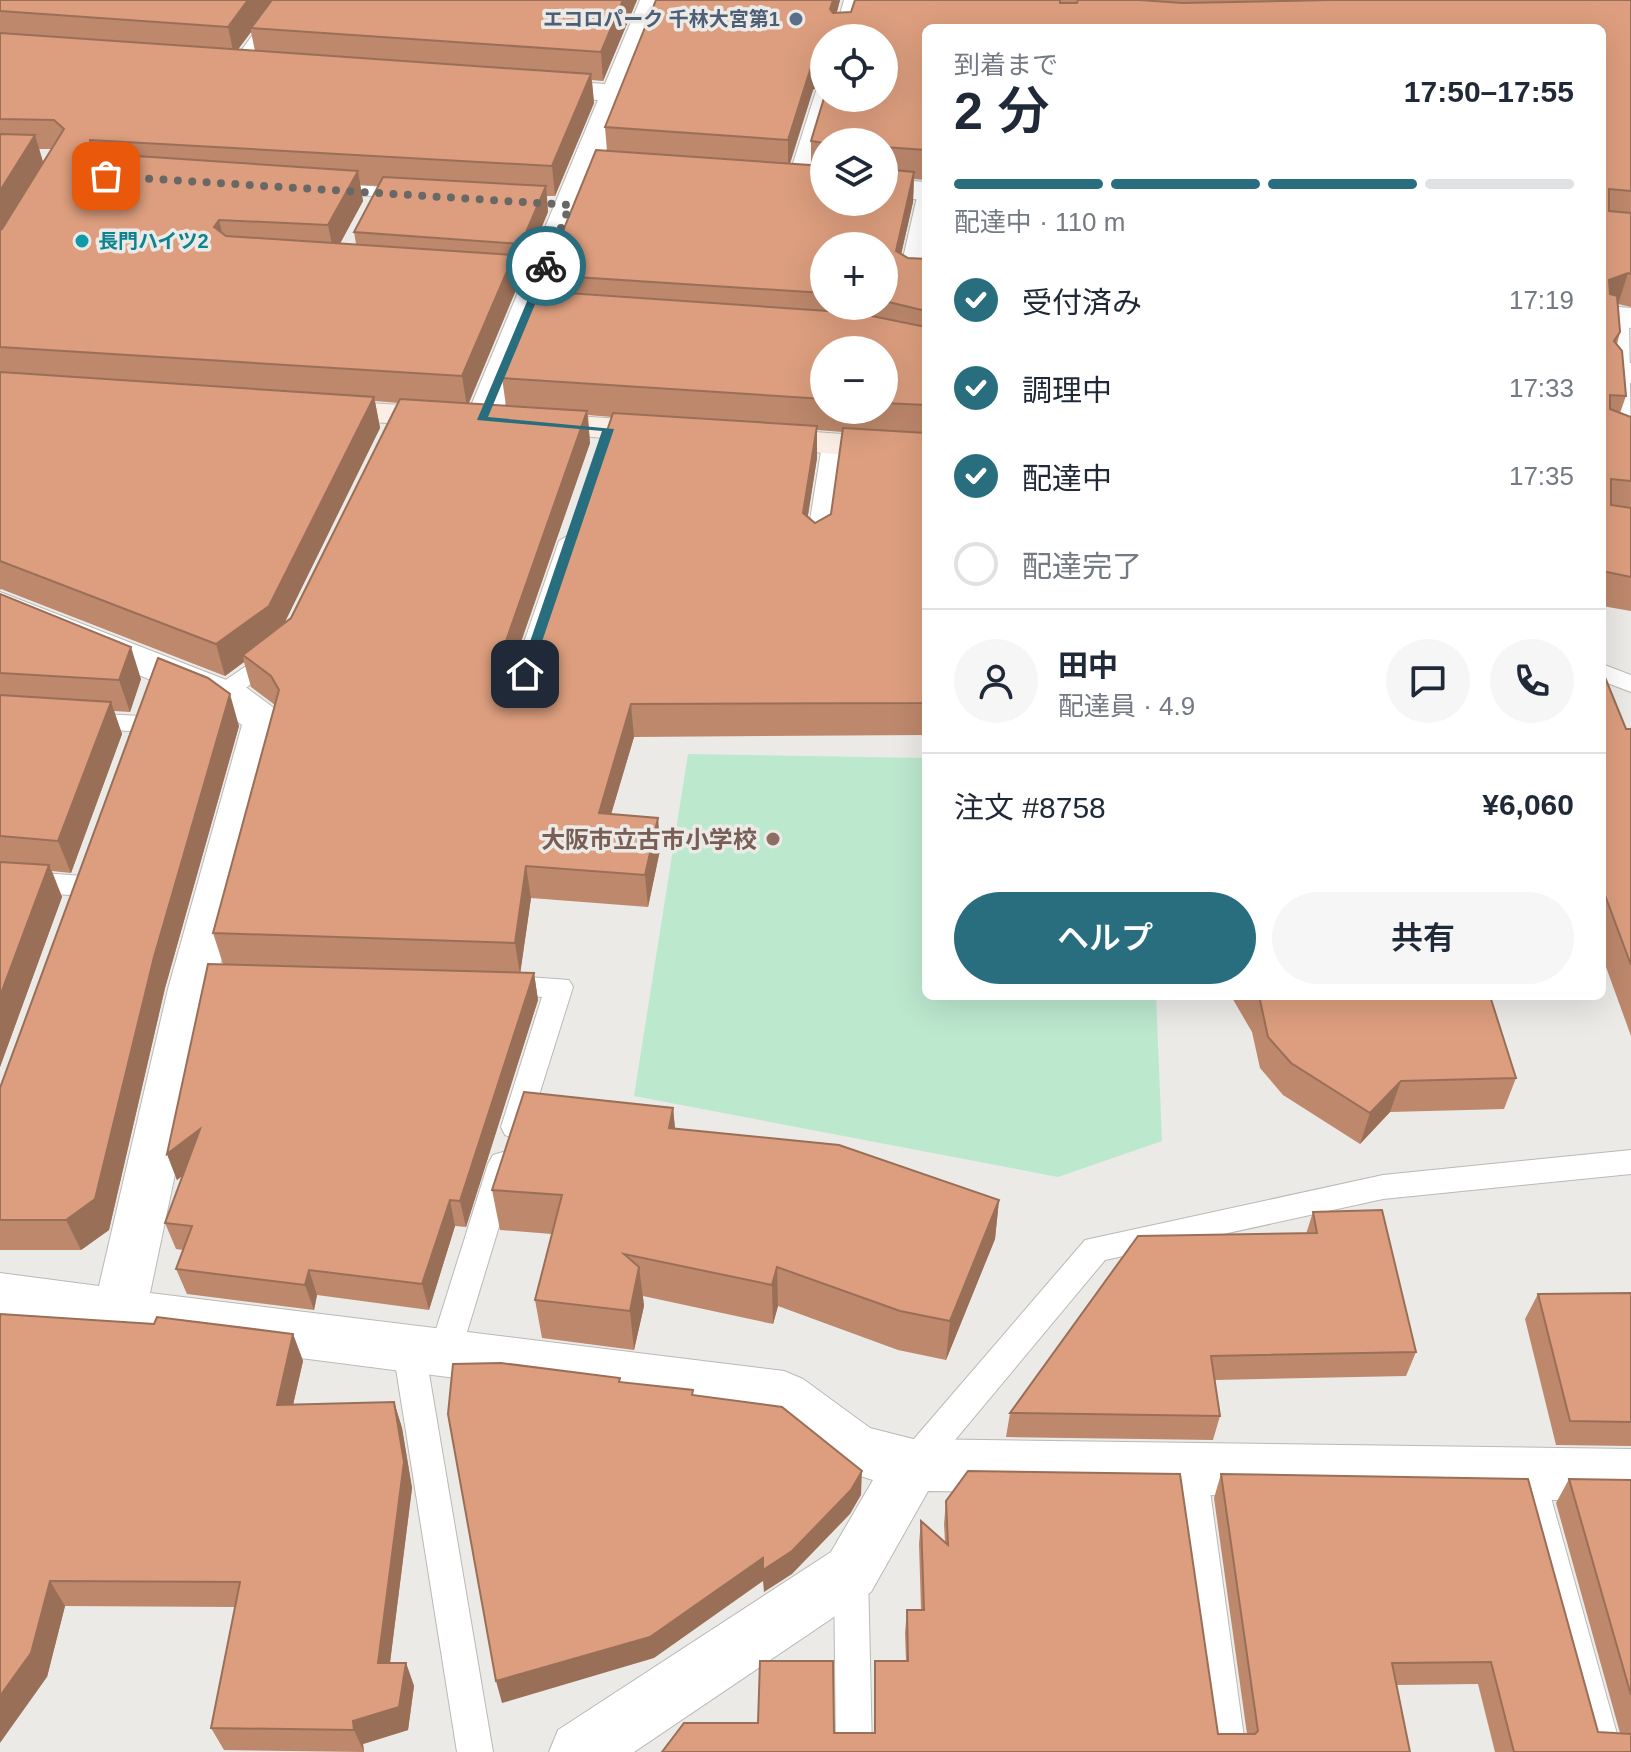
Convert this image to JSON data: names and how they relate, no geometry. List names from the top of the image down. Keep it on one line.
{"places":["エコロパーク 千林大宮第1","長門ハイツ2","大阪市立古市小学校"],"page":{"map_buttons":["+","−"],"heading":["2 分","到着まで","17:50–17:55"],"panel":["田中","配達員 · 4.9","注文 #8758","¥6,060"],"bar":"配達中 · 110 m","list":[["受付済み","17:19"],["調理中","17:33"],["配達中","17:35"],"配達完了"],"buttons":["ヘルプ","共有"]}}
